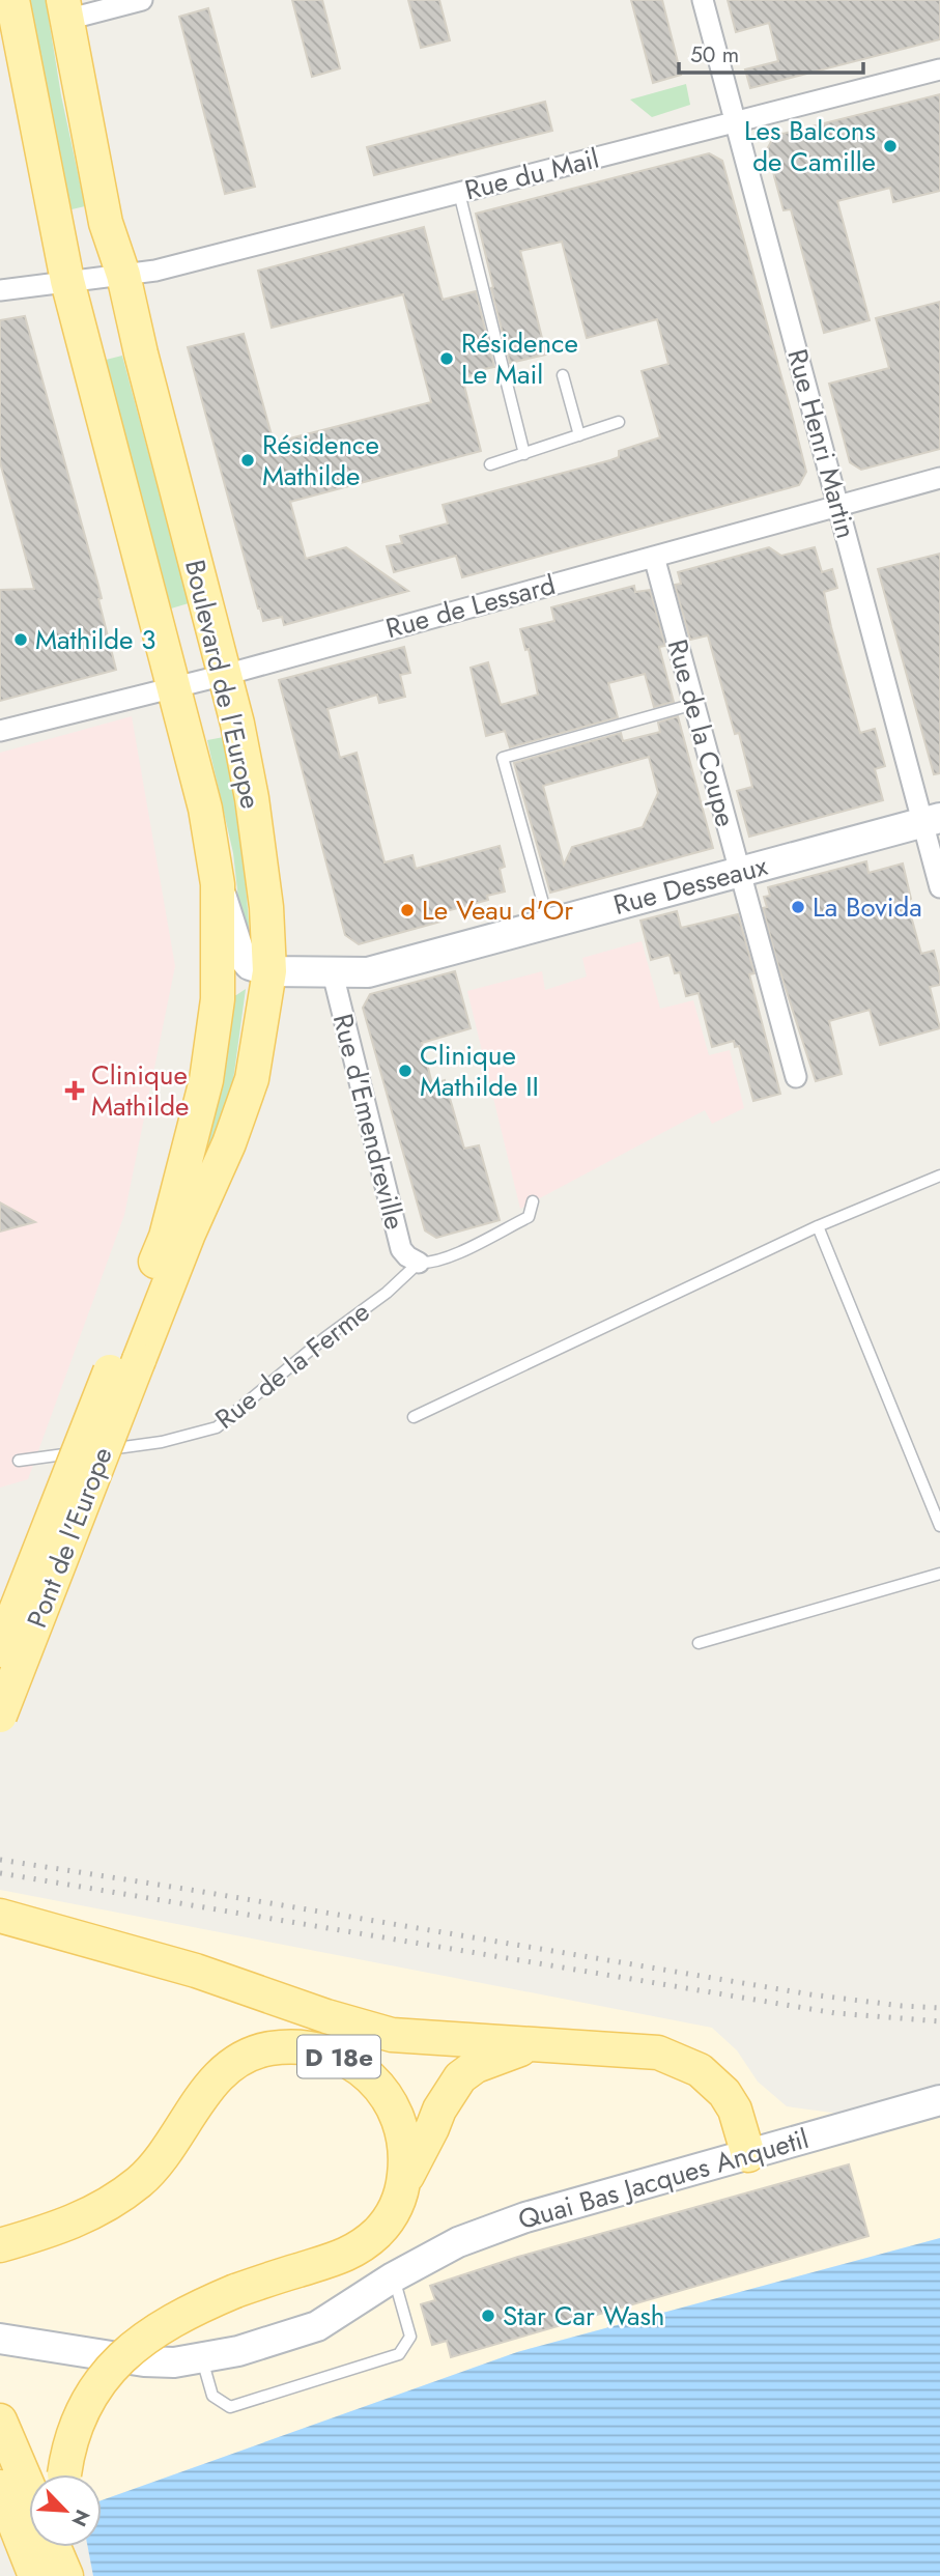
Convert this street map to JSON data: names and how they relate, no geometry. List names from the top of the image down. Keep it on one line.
{"streets":{"main road":["Boulevard de l'Europe","Rue Desseaux","Pont de l'Europe","D 18e","Quai Bas Jacques Anquetil"],"street":["Rue du Mail","Rue Henri Martin","Rue de Lessard","Rue de la Coupe","Rue d'Emendreville"],"lane":["Rue de la Ferme"]},"crossings":[["Rue du Mail","Rue Henri Martin"],["Rue du Mail","Boulevard de l'Europe"],["Rue Henri Martin","Rue de Lessard"],["Rue Henri Martin","Rue Desseaux"],["Rue de Lessard","Boulevard de l'Europe"],["Rue de Lessard","Rue de la Coupe"],["Boulevard de l'Europe","Rue Desseaux"],["Boulevard de l'Europe","Pont de l'Europe"],["Rue de la Coupe","Rue Desseaux"],["Rue Desseaux","Rue d'Emendreville"],["Rue d'Emendreville","Rue de la Ferme"]],"places":{"other":["Les Balcons de Camille","Résidence Le Mail","Résidence Mathilde","Mathilde 3","La Bovida","Le Veau d'Or","Clinique Mathilde II","Star Car Wash"],"health":["Clinique Mathilde"]},"scale_bar":"50 m","north":"bottom right"}
